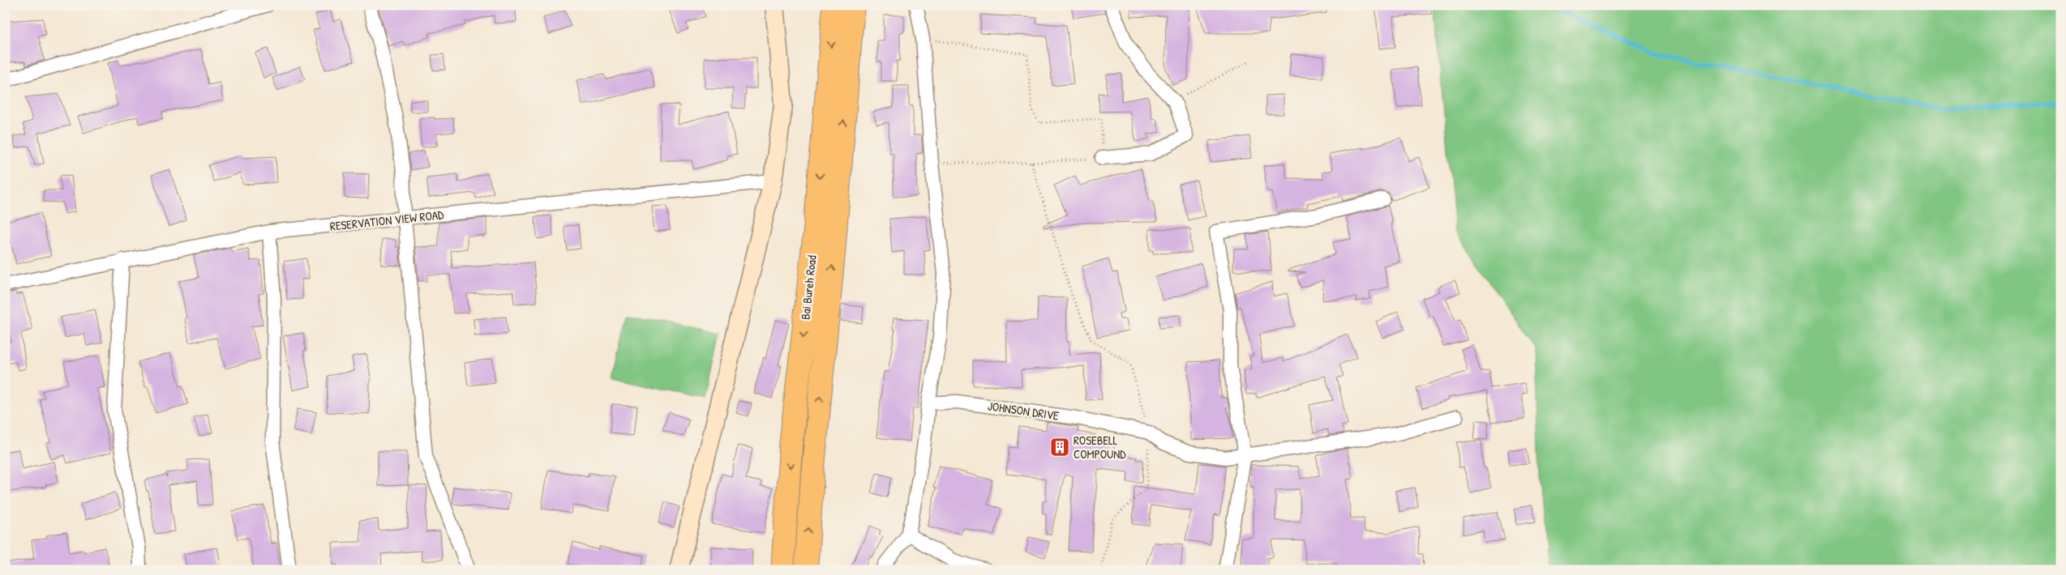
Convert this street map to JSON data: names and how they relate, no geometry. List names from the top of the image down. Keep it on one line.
{"streets":{"highway":["Bai Bureh Road"],"street":["RESERVATION VIEW ROAD","JOHNSON DRIVE"]},"places":{"building":["ROSEBELL COMPOUND"]}}
